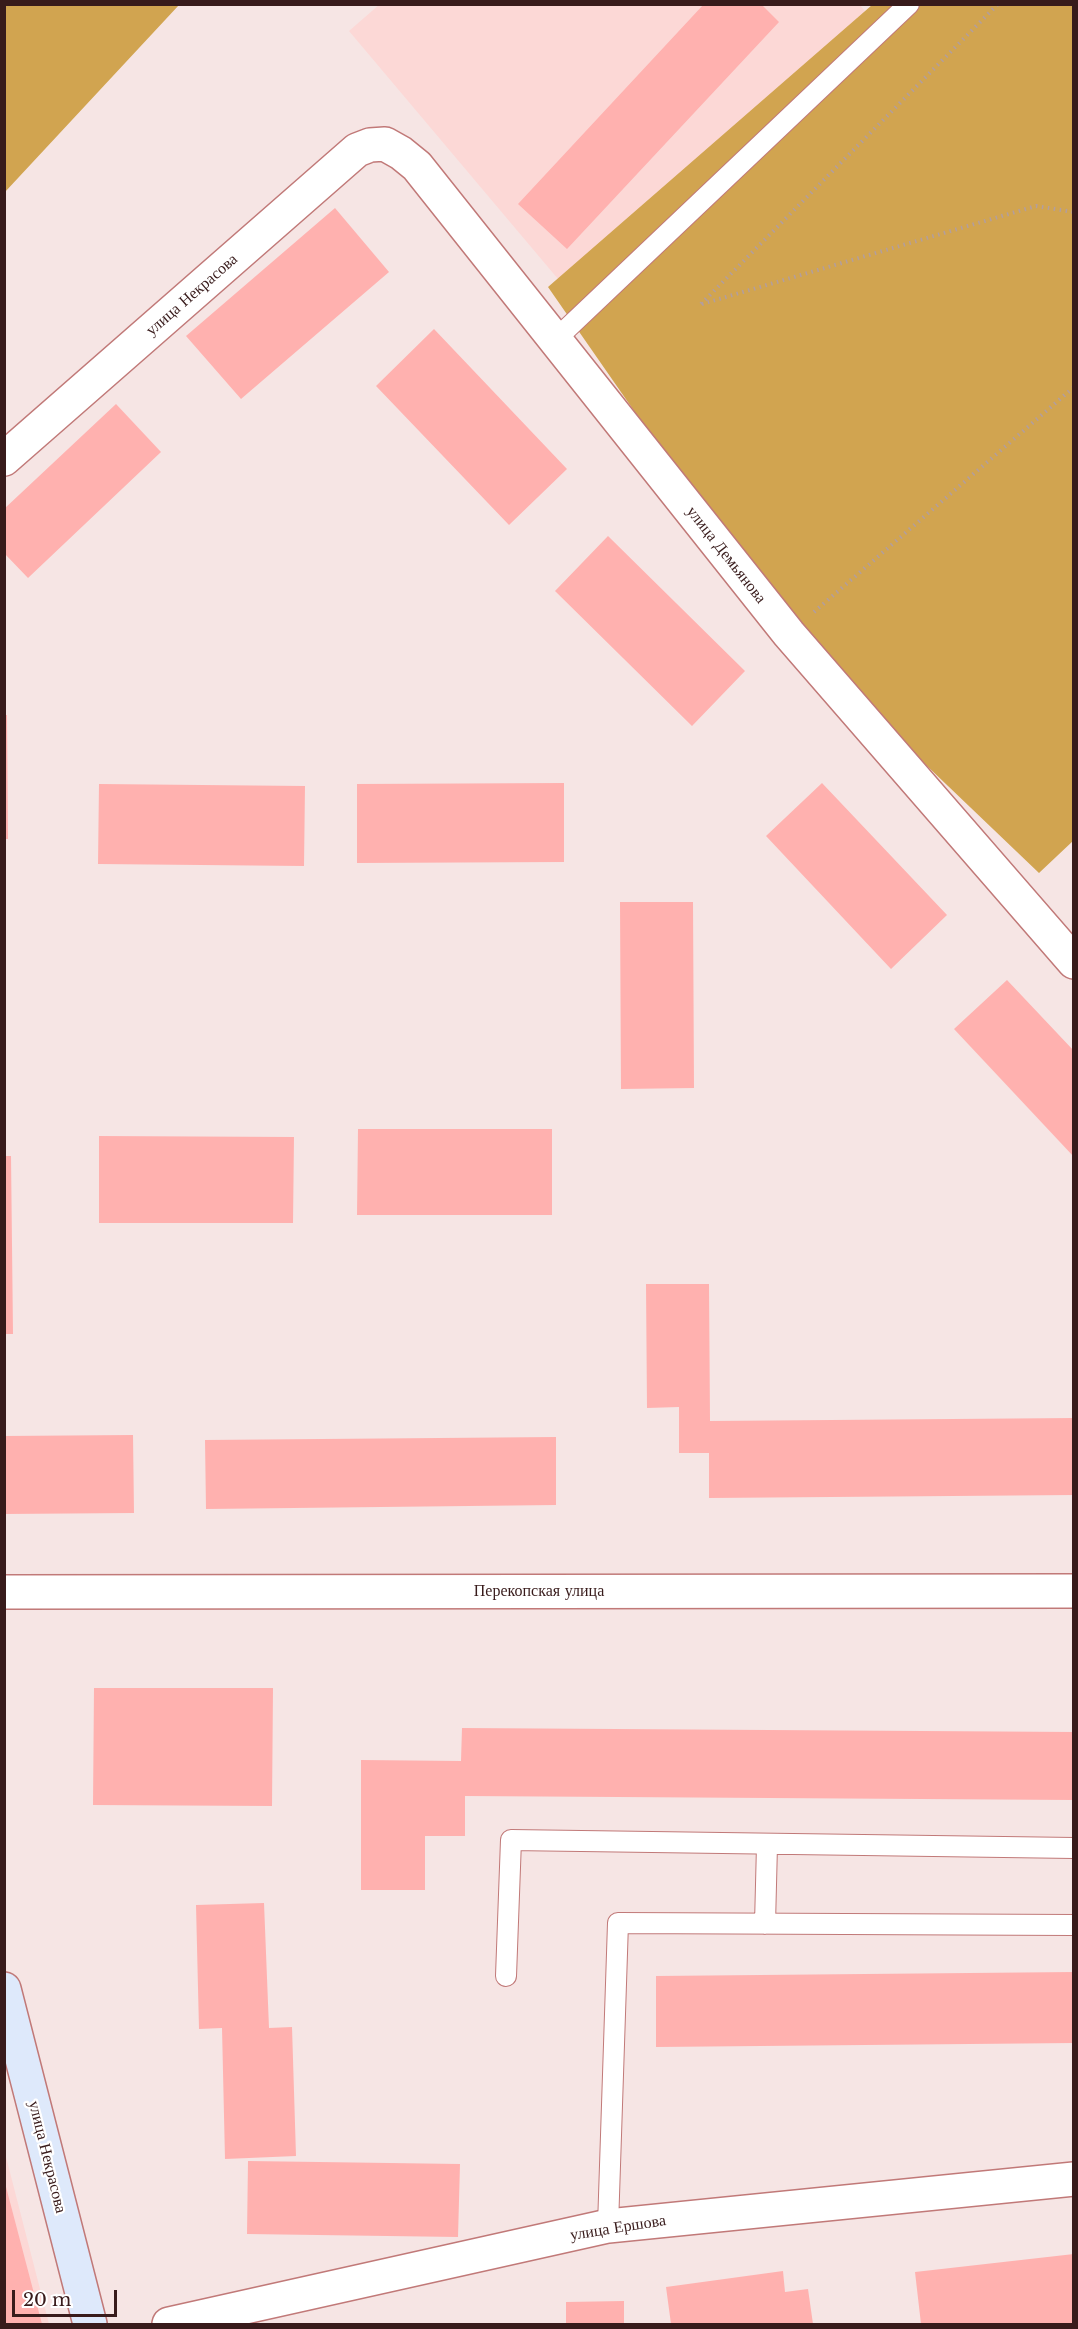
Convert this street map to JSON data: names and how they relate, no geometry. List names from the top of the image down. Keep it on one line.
{"streets":{"street":["улица Некрасова","улица Демьянова","Перекопская улица","улица Ершова"]},"crossings":[["улица Некрасова","улица Демьянова"]],"scale_bar":"20 m"}
